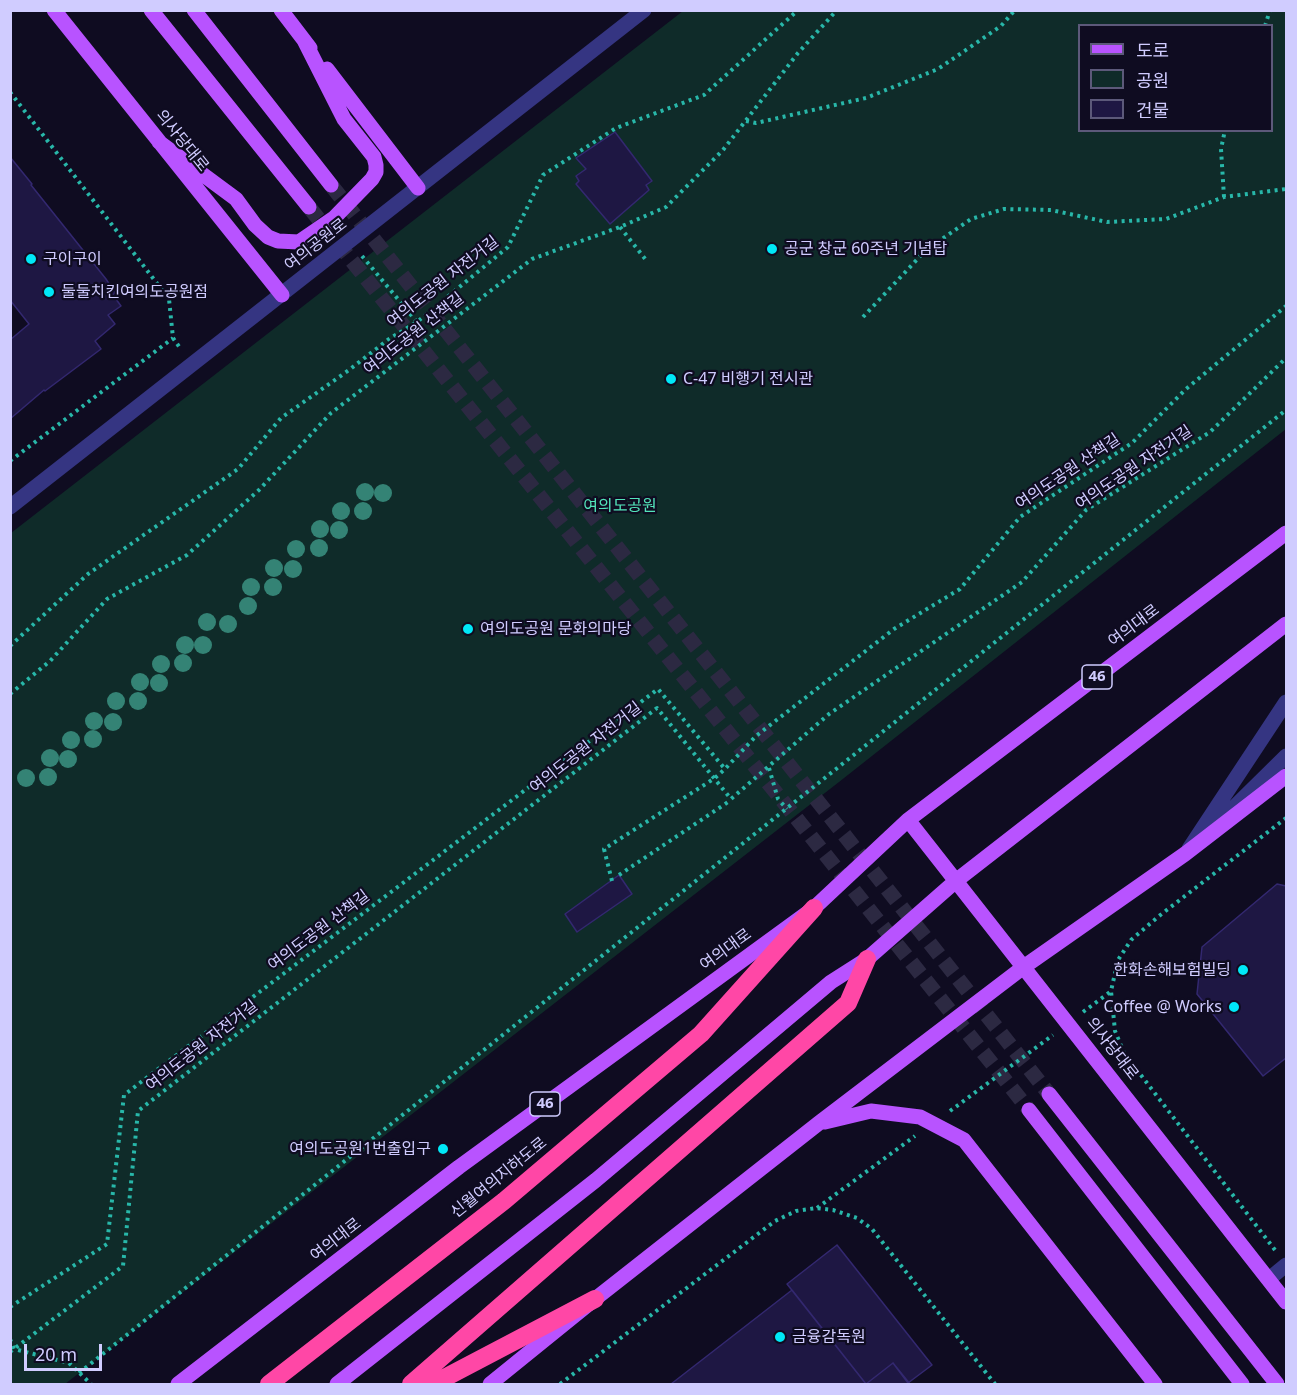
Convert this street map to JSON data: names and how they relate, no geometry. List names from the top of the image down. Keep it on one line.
{"streets":{"highway":["신월여의지하도로"],"main road":["의사당대로","여의대로","46"],"street":["여의공원로"],"path":["여의도공원 자전거길","여의도공원 산책길"]},"crossings":[["의사당대로","여의공원로"],["의사당대로","여의대로"],["여의도공원 자전거길","여의도공원 산책길"],["여의대로","신월여의지하도로"]],"parks":["여의도공원"],"places":["공군 창군 60주년 기념탑","구이구이","둘둘치킨여의도공원점","C-47 비행기 전시관","여의도공원 문화의마당","한화손해보험빌딩","Coffee @ Works","여의도공원1번출입구","금융감독원"],"legend":["도로","공원","건물"],"scale_bar":"20 m"}
